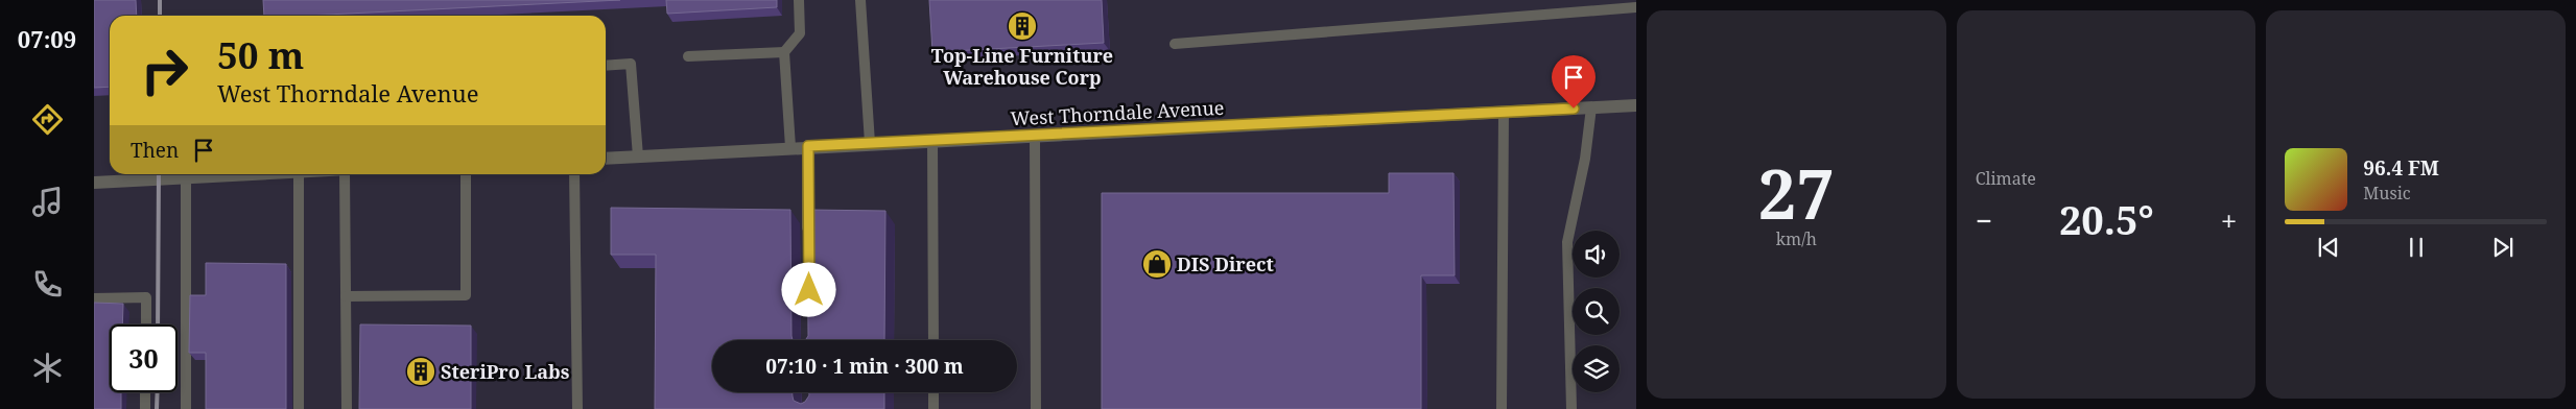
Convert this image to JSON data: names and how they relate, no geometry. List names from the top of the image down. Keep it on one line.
{"streets":{"street":["West Thorndale Avenue"]},"places":{"building":["Top-Line Furniture Warehouse Corp","SteriPro Labs"],"shop":["DIS Direct"]},"page":{"tabs":"07:09","tile":[["27","km/h"],"Climate"],"turn":["50 m","West Thorndale Avenue"],"then":"Then","song":["96.4 FM","Music"],"heat":["−","20.5°","+"],"limit":"30","trip":"07:10 · 1 min · 300 m"}}
